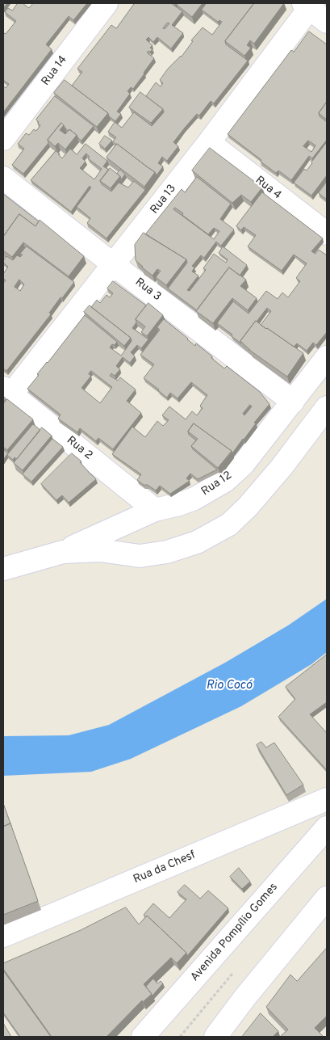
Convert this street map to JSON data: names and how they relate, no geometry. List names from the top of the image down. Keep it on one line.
{"streets":{"street":["Rua 14","Rua 4","Rua 13","Rua 3","Rua 2","Rua 12","Rua da Chesf","Avenida Pompílio Gomes"]},"crossings":[["Rua 4","Rua 13"],["Rua 13","Rua 3"],["Rua 13","Rua 2"],["Rua 3","Rua 12"],["Rua 2","Rua 12"]],"water":["Rio Cocó"]}
